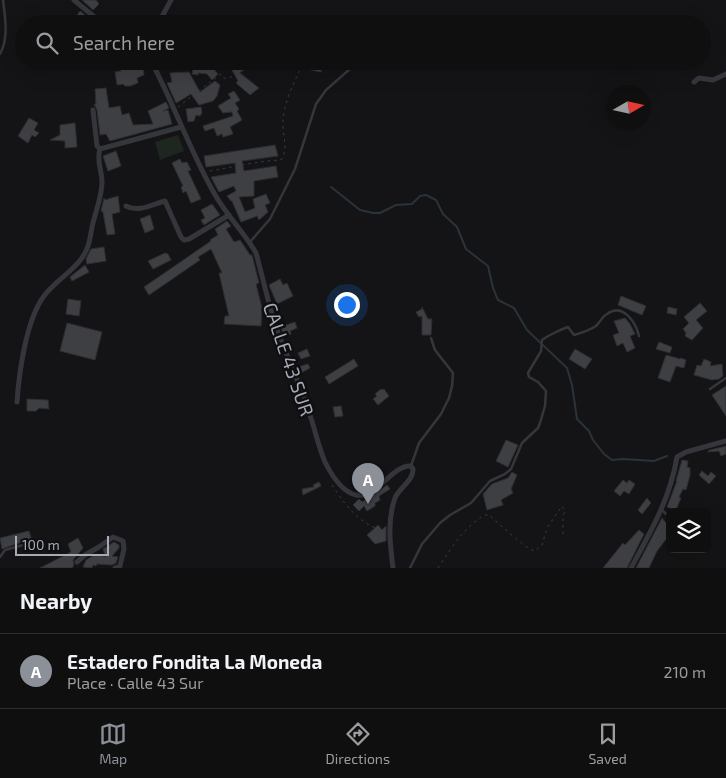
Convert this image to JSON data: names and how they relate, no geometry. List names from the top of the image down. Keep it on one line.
{"streets":{"street":["CALLE 43 SUR"]},"scale_bar":"100 m","north":"right","page":{"search":"Search here","pins":"A","scale":"100 m","heading":"Nearby","list":[{"mark":"A","name":"Estadero Fondita La Moneda","note":"Place · Calle 43 Sur","value":"210 m"}],"nav":["Map","Directions","Saved"]}}
